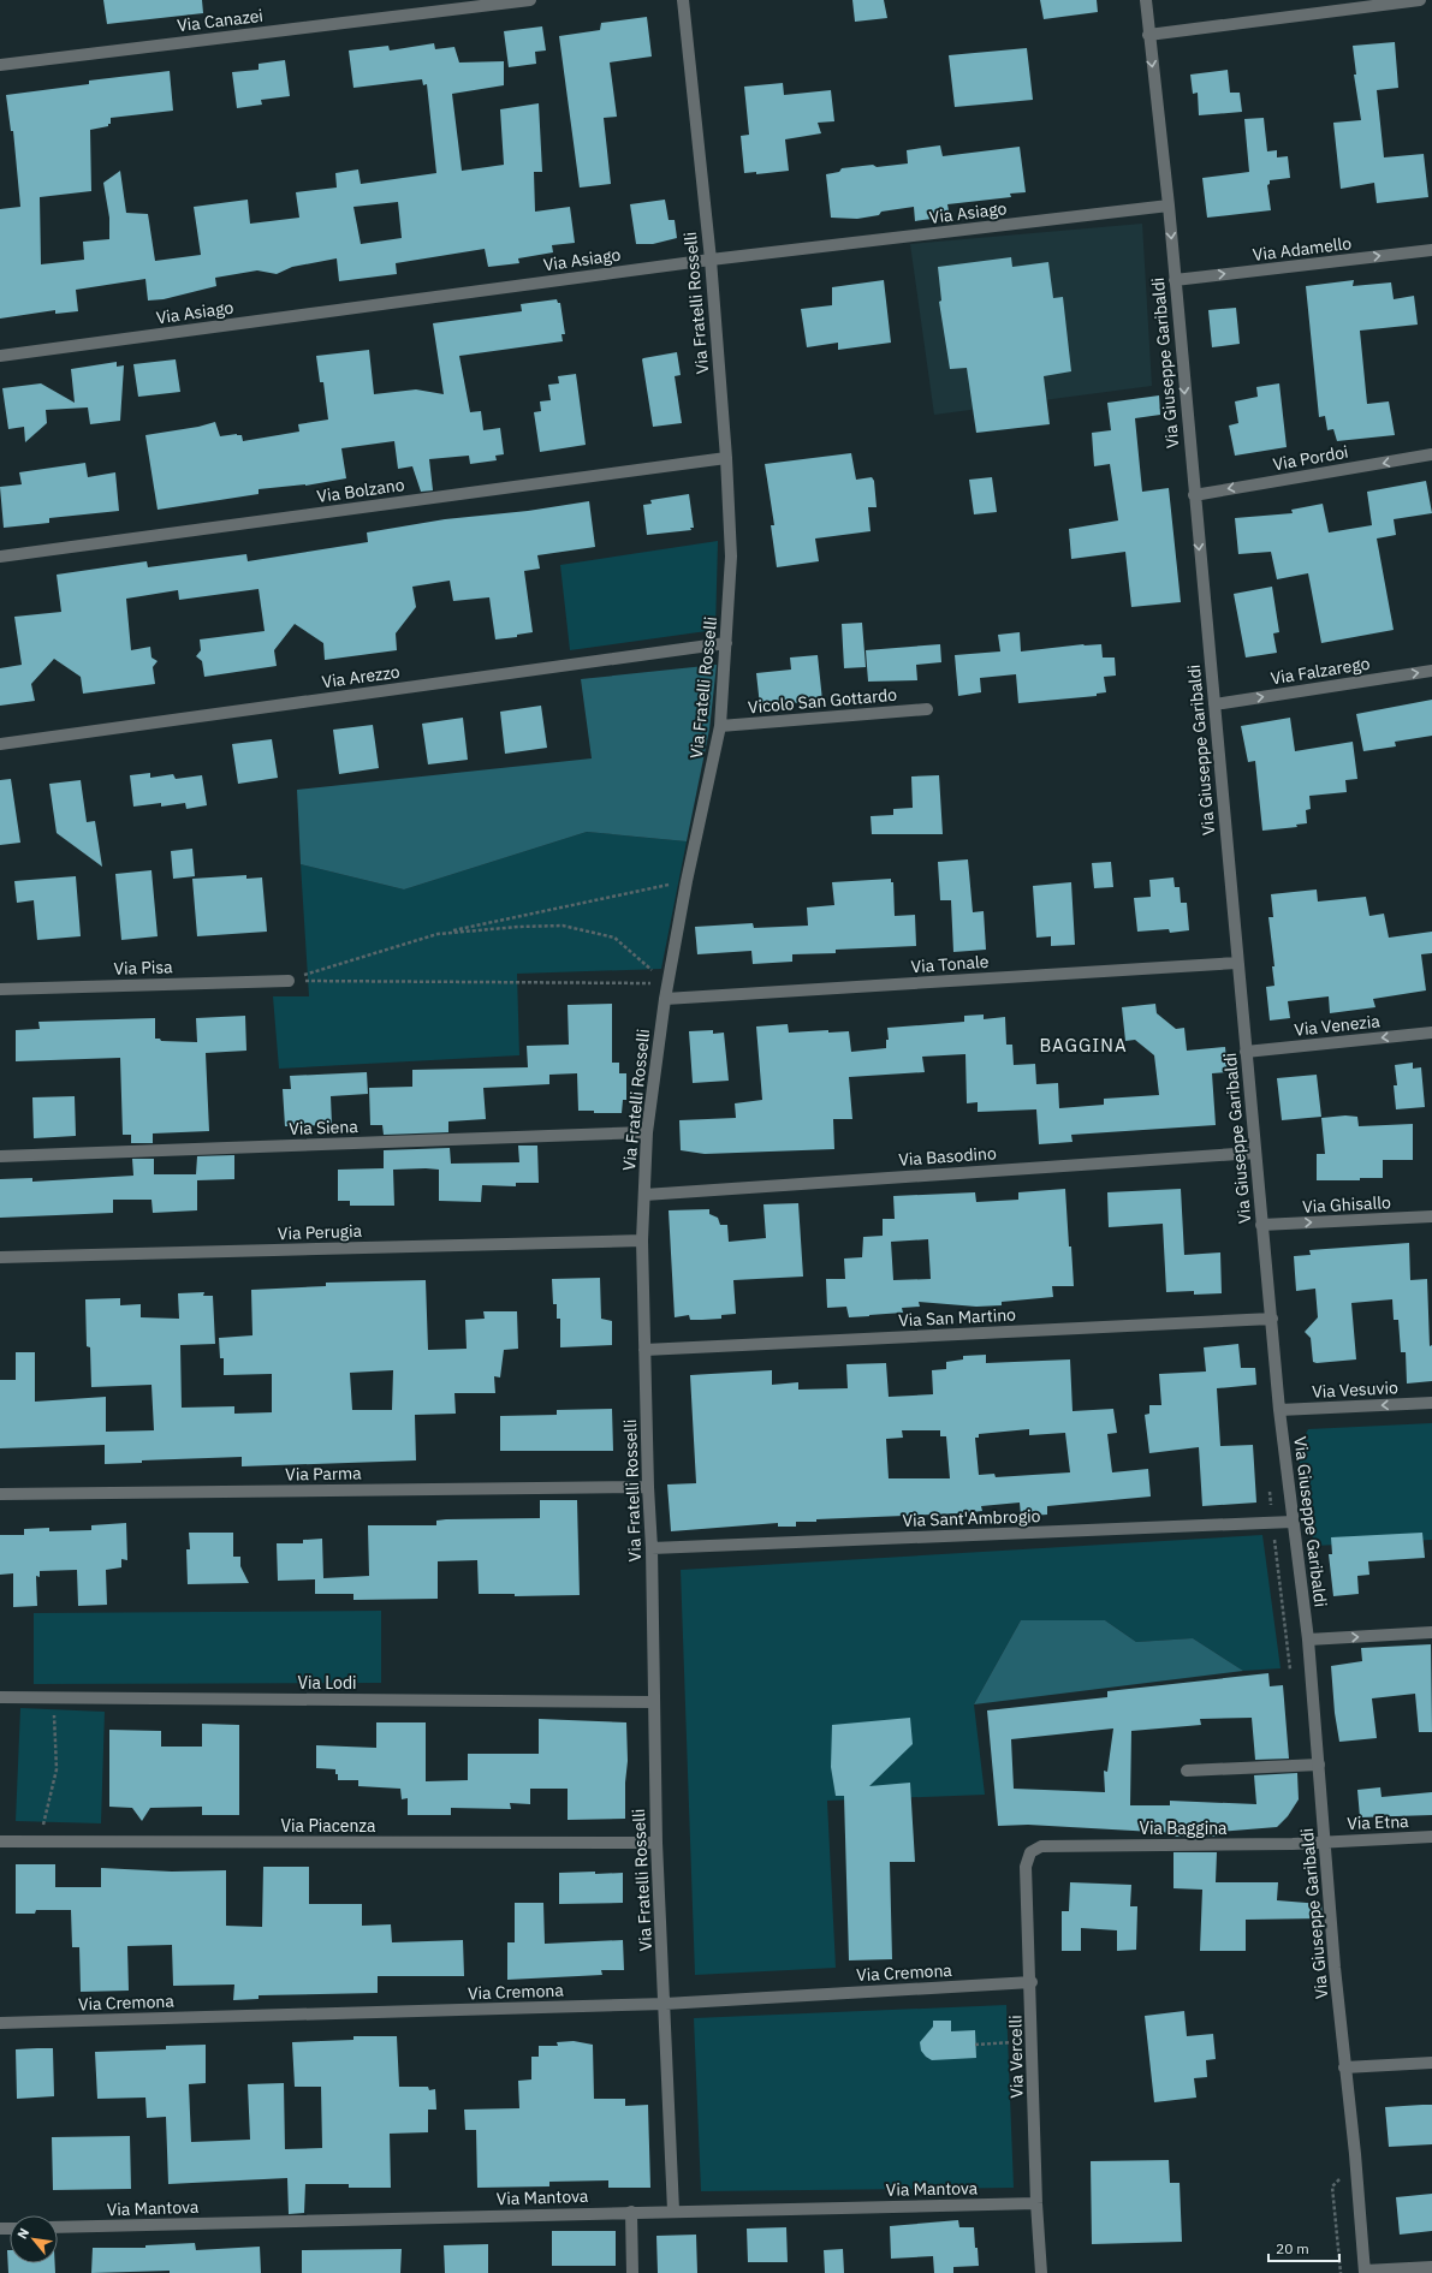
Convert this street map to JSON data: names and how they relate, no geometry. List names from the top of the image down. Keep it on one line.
{"streets":{"street":["Via Canazei","Via Asiago","Via Adamello","Via Fratelli Rosselli","Via Giuseppe Garibaldi","Via Pordoi","Via Bolzano","Via Falzarego","Via Arezzo","Vicolo San Gottardo","Via Tonale","Via Pisa","Via Venezia","Via Siena","Via Basodino","Via Ghisallo","Via Perugia","Via San Martino","Via Vesuvio","Via Parma","Via Sant'Ambrogio","Via Lodi","Via Etna","Via Piacenza","Via Baggina","Via Cremona","Via Vercelli","Via Mantova"]},"crossings":[["Via Asiago","Via Fratelli Rosselli"],["Via Asiago","Via Giuseppe Garibaldi"],["Via Adamello","Via Giuseppe Garibaldi"],["Via Fratelli Rosselli","Via Bolzano"],["Via Fratelli Rosselli","Via Arezzo"],["Via Fratelli Rosselli","Vicolo San Gottardo"],["Via Fratelli Rosselli","Via Tonale"],["Via Fratelli Rosselli","Via Siena"],["Via Fratelli Rosselli","Via Basodino"],["Via Fratelli Rosselli","Via Perugia"],["Via Fratelli Rosselli","Via San Martino"],["Via Fratelli Rosselli","Via Parma"],["Via Fratelli Rosselli","Via Sant'Ambrogio"],["Via Fratelli Rosselli","Via Lodi"],["Via Fratelli Rosselli","Via Piacenza"],["Via Fratelli Rosselli","Via Cremona"],["Via Fratelli Rosselli","Via Mantova"],["Via Giuseppe Garibaldi","Via Pordoi"],["Via Giuseppe Garibaldi","Via Falzarego"],["Via Giuseppe Garibaldi","Via Tonale"],["Via Giuseppe Garibaldi","Via Venezia"],["Via Giuseppe Garibaldi","Via Basodino"],["Via Giuseppe Garibaldi","Via Ghisallo"],["Via Giuseppe Garibaldi","Via San Martino"],["Via Giuseppe Garibaldi","Via Vesuvio"],["Via Giuseppe Garibaldi","Via Sant'Ambrogio"],["Via Giuseppe Garibaldi","Via Etna"],["Via Giuseppe Garibaldi","Via Baggina"],["Via Etna","Via Baggina"],["Via Baggina","Via Vercelli"],["Via Cremona","Via Vercelli"],["Via Vercelli","Via Mantova"]],"one_way":["Via Adamello","Via Pordoi","Via Falzarego","Via Venezia","Via Ghisallo","Via Vesuvio"],"districts":["BAGGINA"],"scale_bar":"20 m","north":"top left"}
